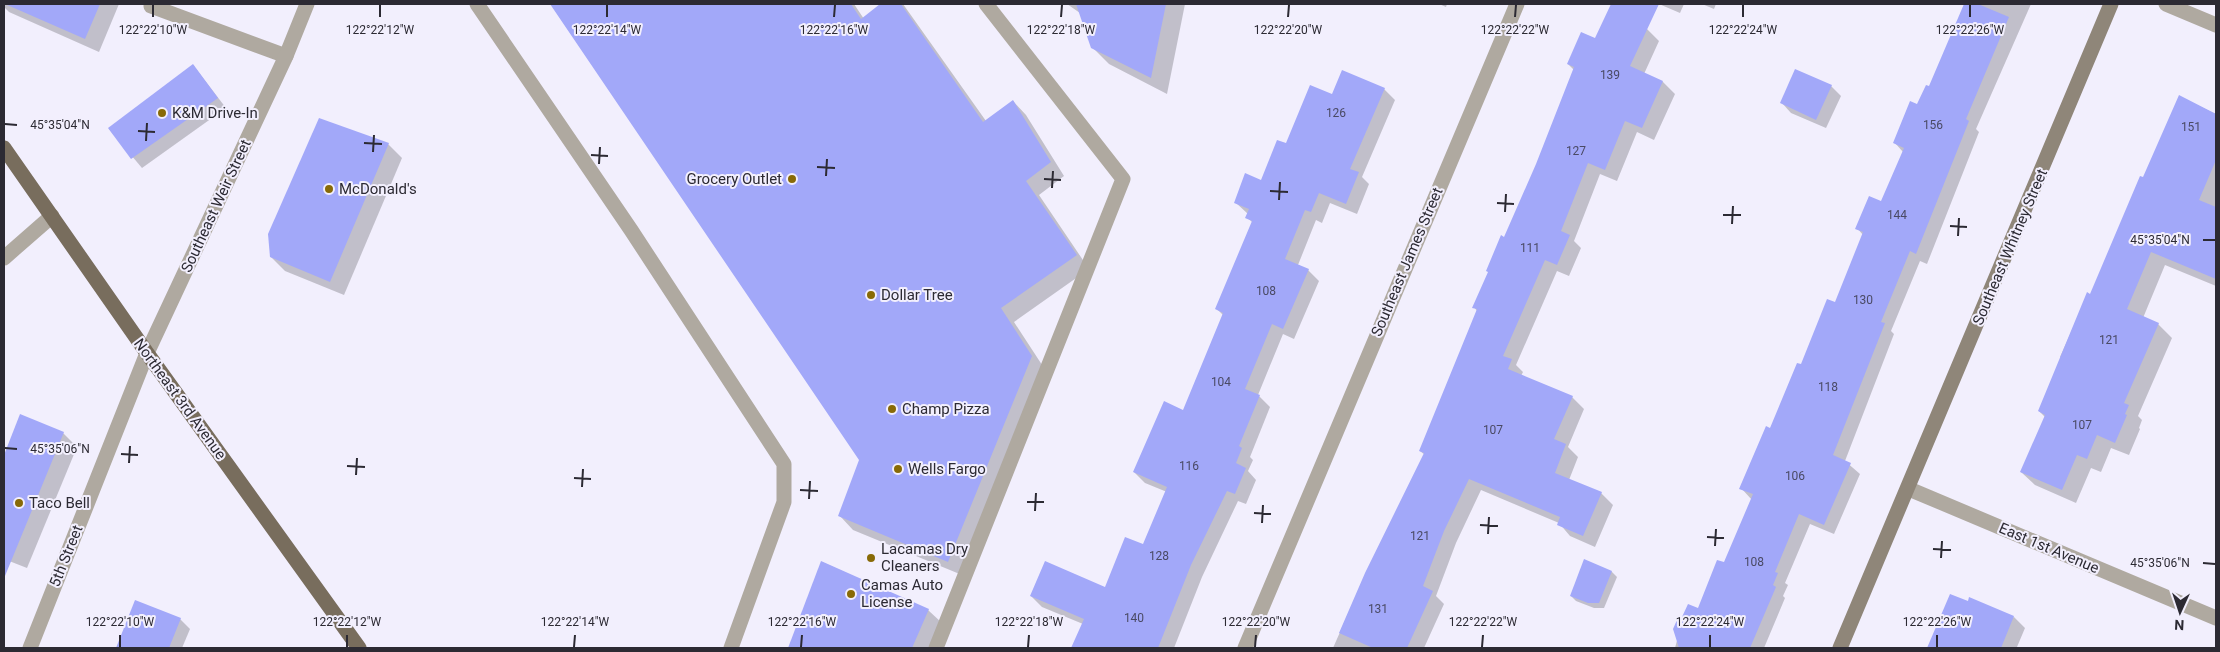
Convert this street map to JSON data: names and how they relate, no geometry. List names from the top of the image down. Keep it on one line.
{"streets":{"main road":["Northeast 3rd Avenue"],"street":["Southeast Weir Street","Southeast Whitney Street","Southeast James Street","East 1st Avenue","5th Street"]},"crossings":[["Southeast Weir Street","Northeast 3rd Avenue"],["Southeast Weir Street","5th Street"],["Southeast Whitney Street","East 1st Avenue"],["Northeast 3rd Avenue","5th Street"]],"places":["K&M Drive-In","Grocery Outlet","McDonald's","Dollar Tree","Champ Pizza","Wells Fargo","Taco Bell","Lacamas Dry Cleaners","Camas Auto License"],"house_numbers":["139","126","156","151","127","144","111","108","130","121","104","118","107","107","116","106","121","128","108","131","140"],"north":"bottom","coordinates":["122°22'10\"W","122°22'12\"W","122°22'14\"W","122°22'16\"W","122°22'18\"W","122°22'20\"W","122°22'22\"W","122°22'24\"W","122°22'26\"W","45°35'04\"N","45°35'06\"N"]}
